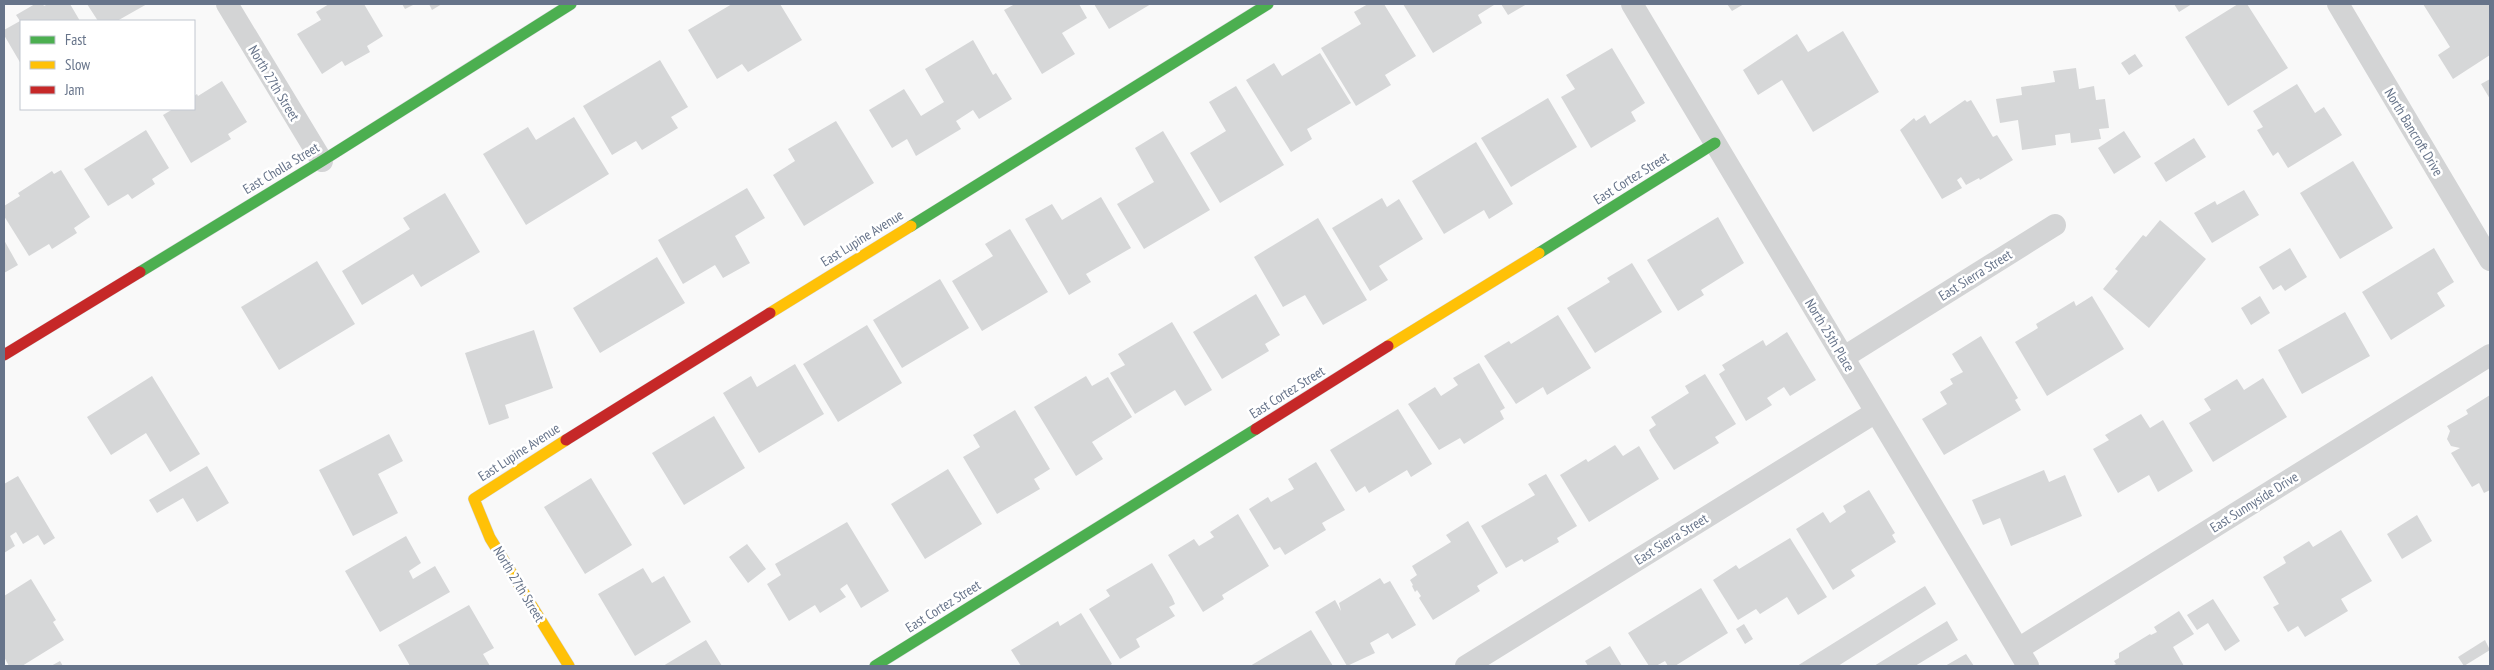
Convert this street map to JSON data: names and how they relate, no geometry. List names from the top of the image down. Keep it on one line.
{"streets":{"street":["North 27th Street","North Bancroft Drive","East Cholla Street","East Cortez Street","East Lupine Avenue","East Sierra Street","North 25th Place","East Sunnyside Drive"]},"crossings":[["North 27th Street","East Cholla Street"],["North 27th Street","East Lupine Avenue"],["East Cortez Street","North 25th Place"],["East Sierra Street","North 25th Place"],["North 25th Place","East Sunnyside Drive"]],"legend":["Fast","Slow","Jam"]}
